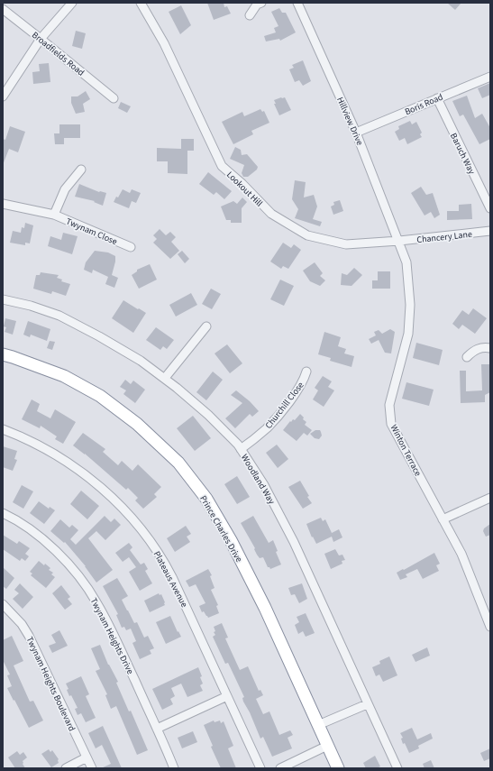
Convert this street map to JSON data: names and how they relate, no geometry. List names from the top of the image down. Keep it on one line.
{"streets":{"highway":["Prince Charles Drive"],"street":["Broadfields Road","Boris Road","Hillview Drive","Baruch Way","Lookout Hill","Twynam Close","Chancery Lane","Churchill Close","Winton Terrace","Woodland Way","Plateaus Avenue","Twynam Heights Drive","Twynam Heights Boulevard"]},"crossings":[["Boris Road","Hillview Drive"],["Boris Road","Baruch Way"],["Hillview Drive","Lookout Hill"],["Hillview Drive","Chancery Lane"],["Hillview Drive","Winton Terrace"],["Lookout Hill","Chancery Lane"],["Lookout Hill","Winton Terrace"],["Chancery Lane","Winton Terrace"],["Churchill Close","Woodland Way"]]}
